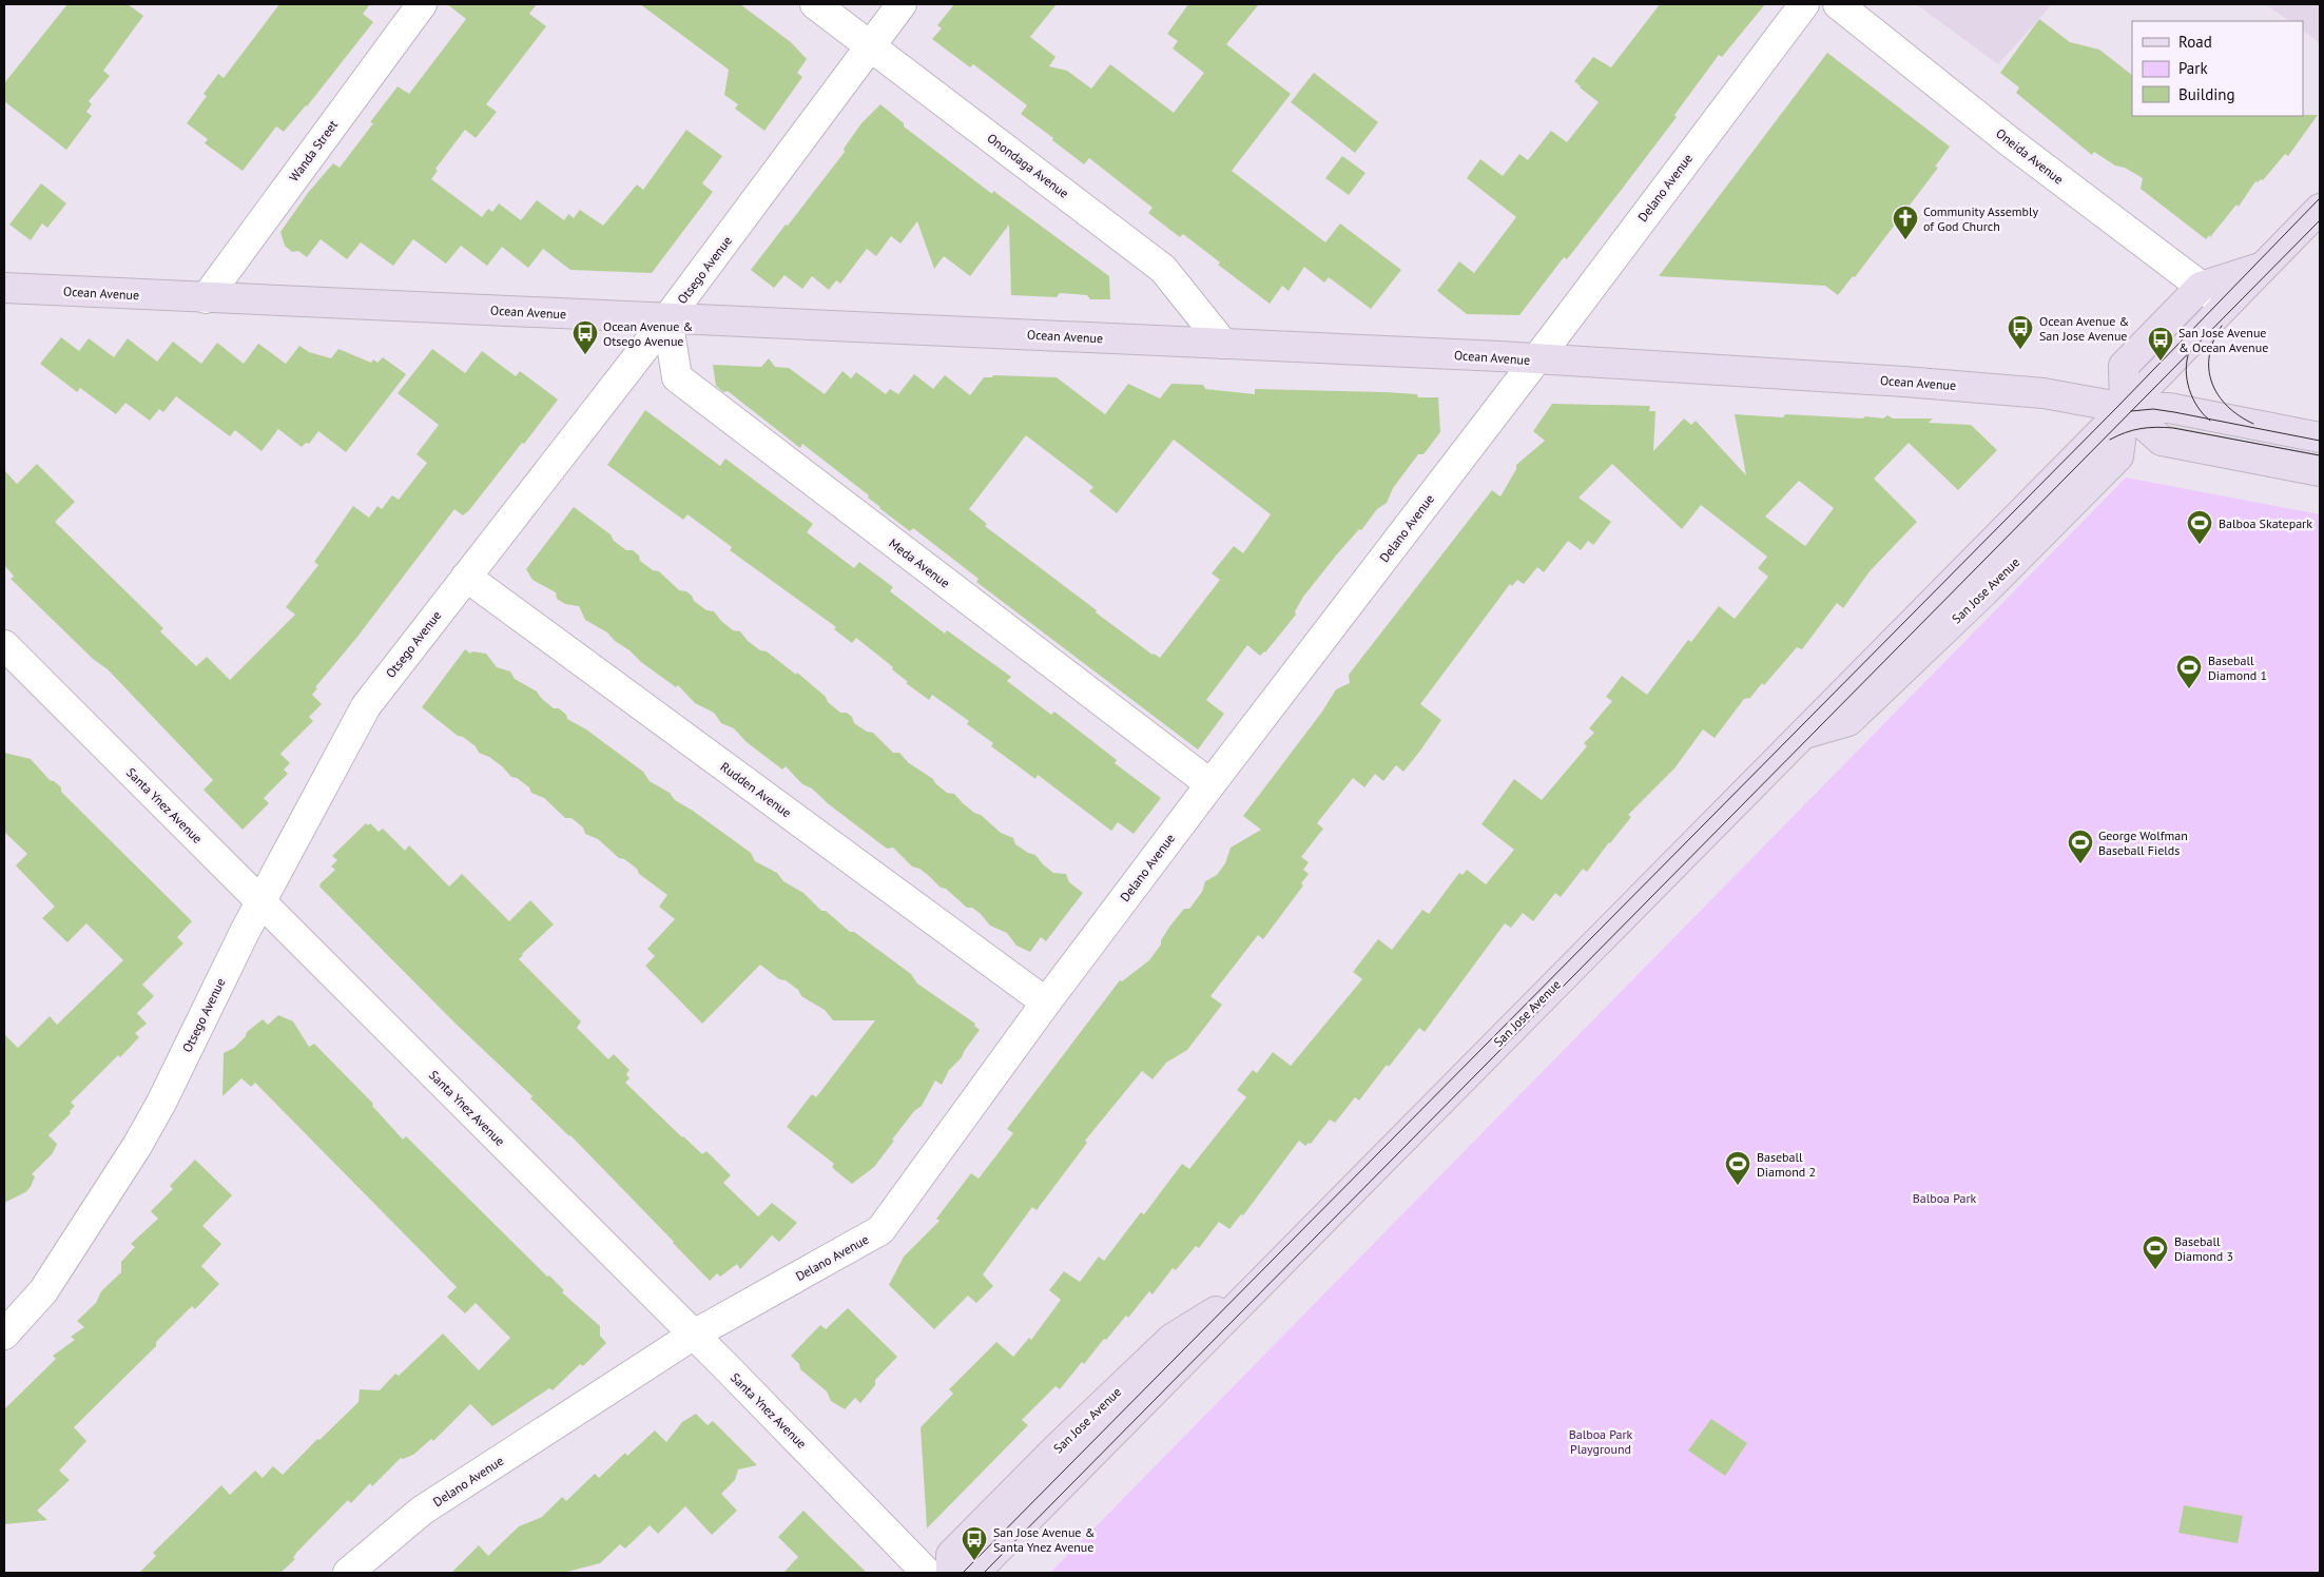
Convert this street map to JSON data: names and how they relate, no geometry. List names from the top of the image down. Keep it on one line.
{"streets":{"main road":["Ocean Avenue","San Jose Avenue"],"street":["Wanda Street","Oneida Avenue","Onondaga Avenue","Delano Avenue","Otsego Avenue","Meda Avenue","Rudden Avenue","Santa Ynez Avenue"]},"crossings":[["Wanda Street","Ocean Avenue"],["Oneida Avenue","San Jose Avenue"],["Onondaga Avenue","Otsego Avenue"],["Onondaga Avenue","Ocean Avenue"],["Delano Avenue","Ocean Avenue"],["Delano Avenue","Meda Avenue"],["Delano Avenue","Rudden Avenue"],["Delano Avenue","Santa Ynez Avenue"],["Otsego Avenue","Ocean Avenue"],["Otsego Avenue","Meda Avenue"],["Otsego Avenue","Rudden Avenue"],["Otsego Avenue","Santa Ynez Avenue"],["Ocean Avenue","Meda Avenue"],["Ocean Avenue","San Jose Avenue"]],"parks":["Balboa Park","Balboa Park Playground"],"places":{"church":["Community Assembly of God Church"],"bus stop":["Ocean Avenue & San Jose Avenue","Ocean Avenue & Otsego Avenue","San Jose Avenue & Ocean Avenue","San Jose Avenue & Santa Ynez Avenue"],"sports":["Balboa Skatepark","Baseball Diamond 1","George Wolfman Baseball Fields","Baseball Diamond 2","Baseball Diamond 3"]},"legend":["Road","Park","Building"]}
